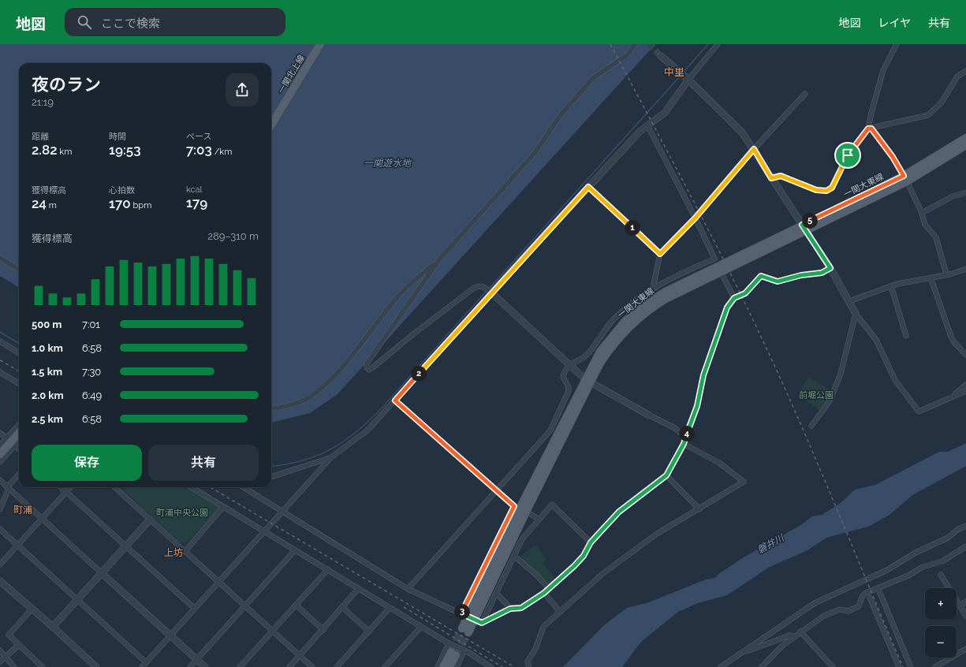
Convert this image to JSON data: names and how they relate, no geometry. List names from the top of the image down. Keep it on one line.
{"streets":{"main road":["一関北上線","一関大東線"]},"districts":["中里","町浦","上坊"],"water":["一関遊水地","磐井川"],"parks":["前堀公園","町浦中央公園"],"page":{"header":"地図","search":"ここで検索","nav":["地図","レイヤ","共有"],"heading":["夜のラン","21:19"],"stats":[["距離","2.82 km"],["時間","19:53"],["ペース","7:03 /km"],["獲得標高","24 m"],["心拍数","170 bpm"],["kcal","179"]],"pins":["5","1","2","4","3"],"chart":["獲得標高","289–310 m"],"list":[{"name":"500 m","note":"7:01"},{"name":"1.0 km","note":"6:58"},{"name":"1.5 km","note":"7:30"},{"name":"2.0 km","note":"6:49"},{"name":"2.5 km","note":"6:58"}],"buttons":["保存","共有"],"map_buttons":["+","−"]}}
